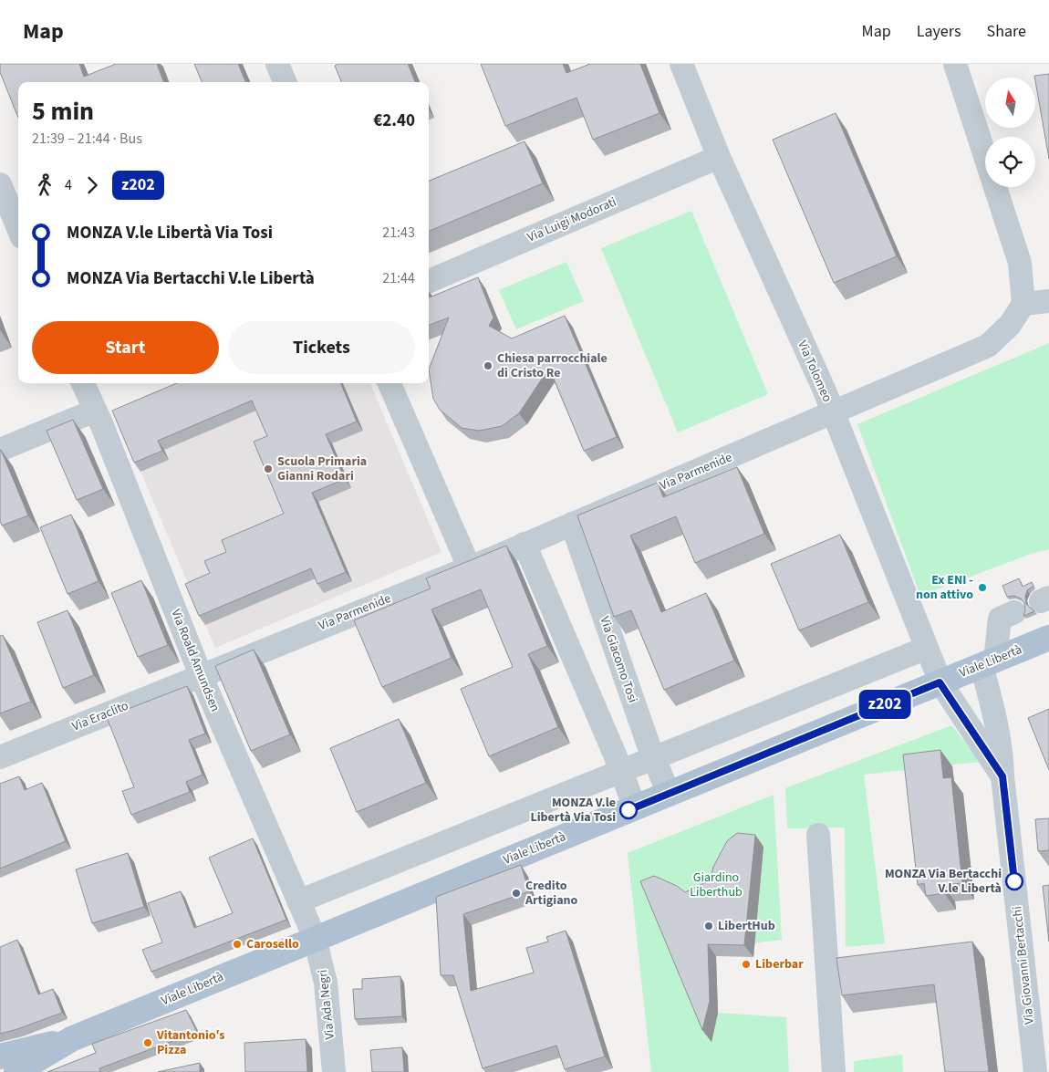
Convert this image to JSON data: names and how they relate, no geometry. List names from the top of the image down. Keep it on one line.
{"streets":{"main road":["Viale Libertà"],"street":["Via Luigi Modorati","Via Tolomeo","Via Parmenide","Via Giacomo Tosi","Via Roald Amundsen","Via Eraclito","Via Giovanni Bertacchi","Via Ada Negri"]},"crossings":[["Via Luigi Modorati","Via Tolomeo"],["Via Tolomeo","Via Parmenide"],["Via Tolomeo","Viale Libertà"],["Via Tolomeo","Via Giovanni Bertacchi"],["Via Parmenide","Via Giacomo Tosi"],["Via Parmenide","Via Roald Amundsen"],["Via Parmenide","Via Eraclito"],["Via Giacomo Tosi","Viale Libertà"],["Via Roald Amundsen","Viale Libertà"],["Via Roald Amundsen","Via Eraclito"],["Via Roald Amundsen","Via Ada Negri"],["Viale Libertà","Via Giovanni Bertacchi"],["Viale Libertà","Via Ada Negri"]],"parks":["Giardino Liberthub"],"places":["Chiesa parrocchiale di Cristo Re","Scuola Primaria Gianni Rodari","Ex ENI - non attivo","MONZA V.le Libertà Via Tosi","MONZA Via Bertacchi V.le Libertà","Credito Artigiano","LibertHub","Carosello","Liberbar","Vitantonio's Pizza"],"lines":["bus line z202"],"north":"top","page":{"header":"Map","nav":["Map","Layers","Share"],"on_map":"z202","heading":["5 min","21:39 – 21:44 · Bus","€2.40"],"legs":["4","z202"],"list":[{"name":"MONZA V.le Libertà Via Tosi","value":"21:43"},{"name":"MONZA Via Bertacchi V.le Libertà","value":"21:44"}],"buttons":["Start","Tickets"]}}
